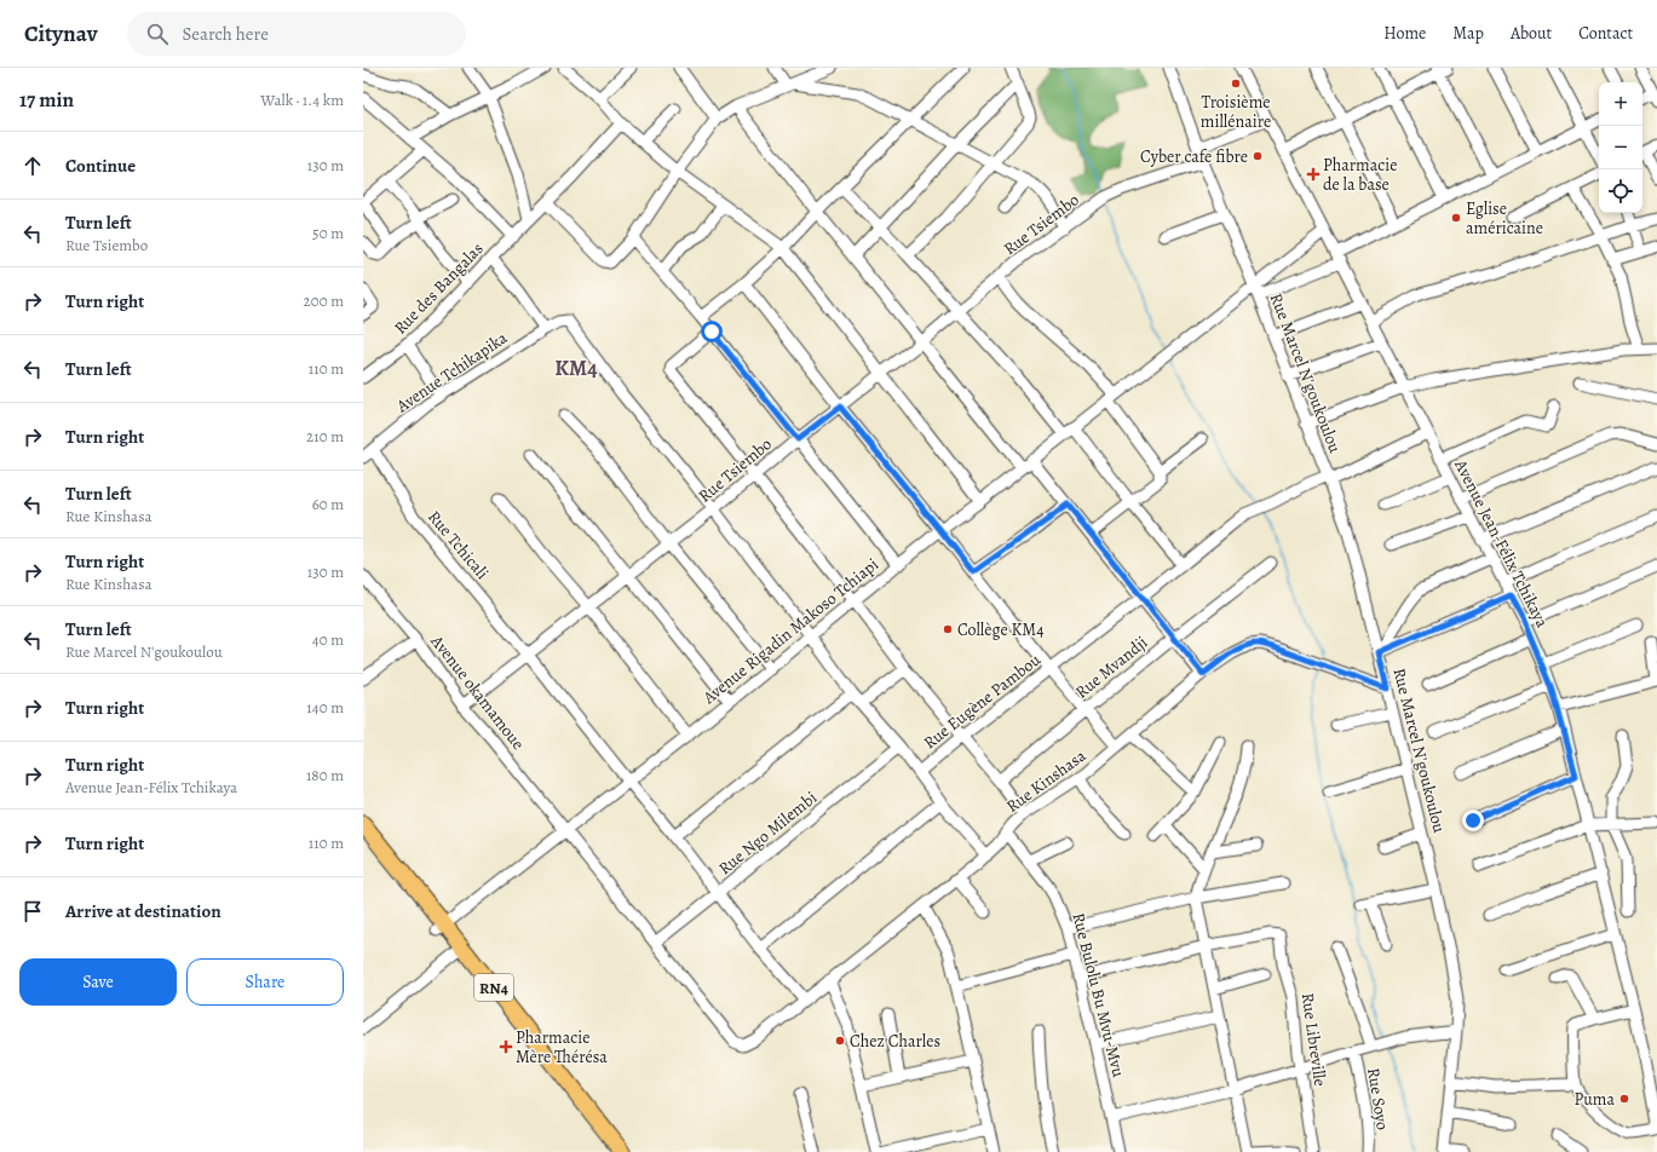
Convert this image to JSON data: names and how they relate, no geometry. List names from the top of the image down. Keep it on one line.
{"streets":{"highway":["RN4"],"street":["Rue Tsiembo","Rue des Bangalas","Avenue Tchikapika","Rue Marcel N'goukoulou","Avenue Jean-Félix Tchikaya","Rue Tchicali","Avenue Rigadin Makoso Tchiapi","Rue Mvandji","Avenue okamamoue","Rue Eugène Pambou","Rue Kinshasa","Rue Ngo Milembi","Rue Bulolu Bu Mvu-Mvu","Rue Libreville","Rue Soyo"]},"crossings":[["Rue Tsiembo","Avenue Tchikapika"],["Rue Tsiembo","Rue Marcel N'goukoulou"],["Rue Tsiembo","Rue Tchicali"],["Rue Tsiembo","Avenue okamamoue"],["Avenue Tchikapika","Rue Tchicali"],["Rue Marcel N'goukoulou","Avenue Rigadin Makoso Tchiapi"],["Rue Marcel N'goukoulou","Rue Eugène Pambou"],["Rue Marcel N'goukoulou","Rue Kinshasa"],["Avenue Jean-Félix Tchikaya","Avenue Rigadin Makoso Tchiapi"],["Avenue Jean-Félix Tchikaya","Rue Eugène Pambou"],["Rue Tchicali","Avenue Rigadin Makoso Tchiapi"],["Rue Tchicali","Rue Kinshasa"],["Rue Tchicali","Rue Ngo Milembi"],["Avenue Rigadin Makoso Tchiapi","Avenue okamamoue"],["Avenue Rigadin Makoso Tchiapi","RN4"],["Avenue okamamoue","Rue Kinshasa"],["Avenue okamamoue","Rue Ngo Milembi"],["Rue Kinshasa","Rue Bulolu Bu Mvu-Mvu"]],"districts":["KM4"],"places":{"other":["Troisième millénaire","Cyber cafe fibre","Eglise américaine","Collège KM4","Chez Charles","Puma"],"health":["Pharmacie de la base","Pharmacie Mère Thérésa"]},"page":{"header":"Citynav","search":"Search here","nav":["Home","Map","About","Contact"],"heading":["17 min","Walk · 1.4 km"],"map_buttons":["+","−"],"list":[["Continue","130 m"],["Turn left","Rue Tsiembo","50 m"],["Turn right","200 m"],["Turn left","110 m"],["Turn right","210 m"],["Turn left","Rue Kinshasa","60 m"],["Turn right","Rue Kinshasa","130 m"],["Turn left","Rue Marcel N'goukoulou","40 m"],["Turn right","140 m"],["Turn right","Avenue Jean-Félix Tchikaya","180 m"],["Turn right","110 m"],"Arrive at destination"],"buttons":["Save","Share"]}}
